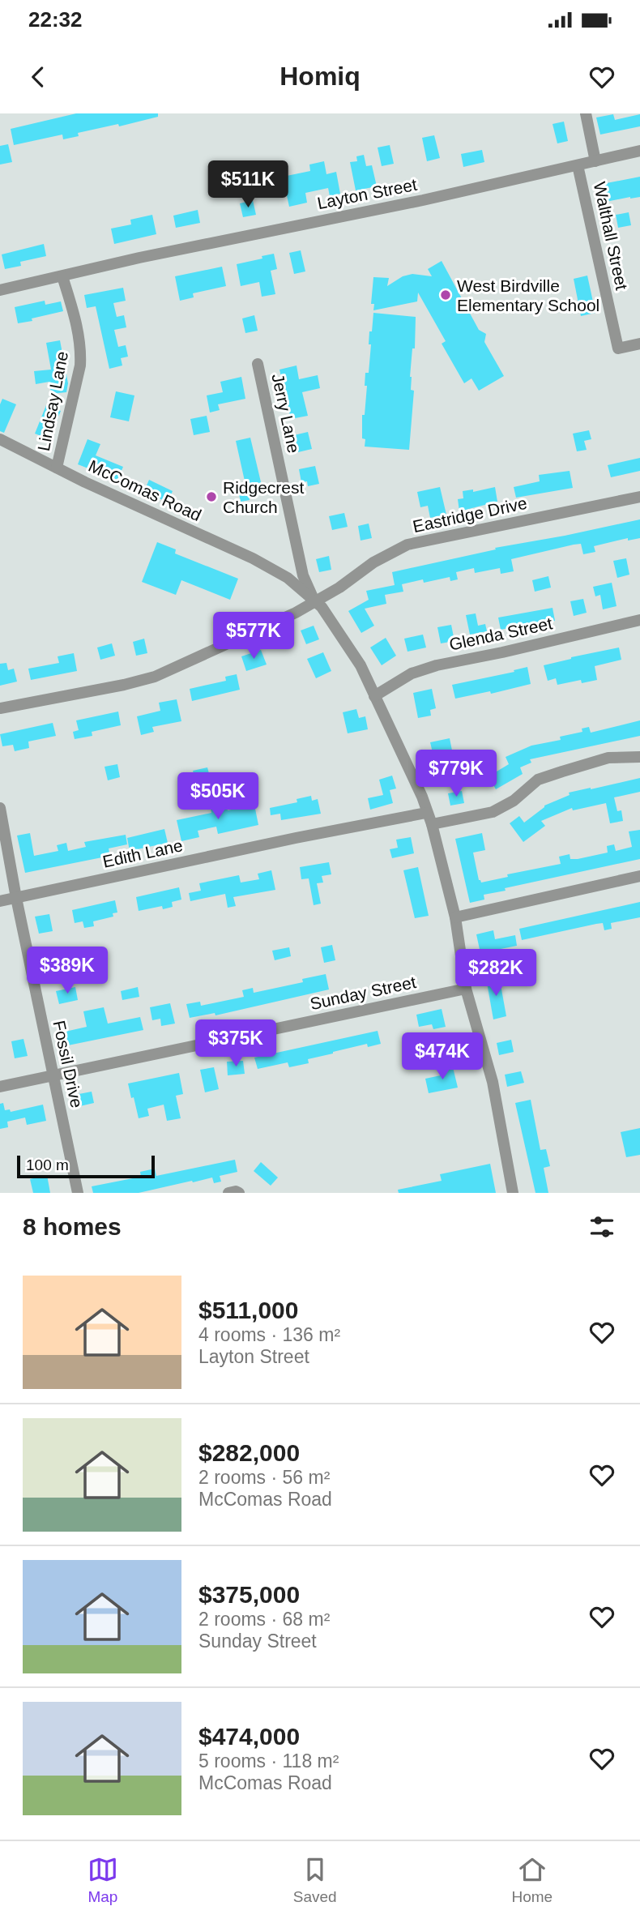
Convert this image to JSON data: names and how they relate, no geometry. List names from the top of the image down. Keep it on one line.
{"streets":{"street":["Layton Street","Walthall Street","Lindsay Lane","Jerry Lane","McComas Road","Eastridge Drive","Glenda Street","Edith Lane","Sunday Street","Fossil Drive"]},"crossings":[["Layton Street","Walthall Street"],["Layton Street","Lindsay Lane"],["Lindsay Lane","McComas Road"],["Jerry Lane","McComas Road"],["Jerry Lane","Eastridge Drive"],["McComas Road","Eastridge Drive"],["McComas Road","Glenda Street"],["McComas Road","Edith Lane"],["McComas Road","Sunday Street"],["Edith Lane","Fossil Drive"],["Sunday Street","Fossil Drive"]],"places":["West Birdville Elementary School","Ridgecrest Church"],"scale_bar":"100 m","page":{"status":"22:32","header":"Homiq","price":["$511K","$577K","$779K","$505K","$389K","$282K","$375K","$474K"],"scale":"100 m","heading":"8 homes","list":[{"name":"$511,000","note":"4 rooms · 136 m² · Layton Street"},{"name":"$282,000","note":"2 rooms · 56 m² · McComas Road"},{"name":"$375,000","note":"2 rooms · 68 m² · Sunday Street"},{"name":"$474,000","note":"5 rooms · 118 m² · McComas Road"}],"tabs":["Map","Saved","Home"]}}
